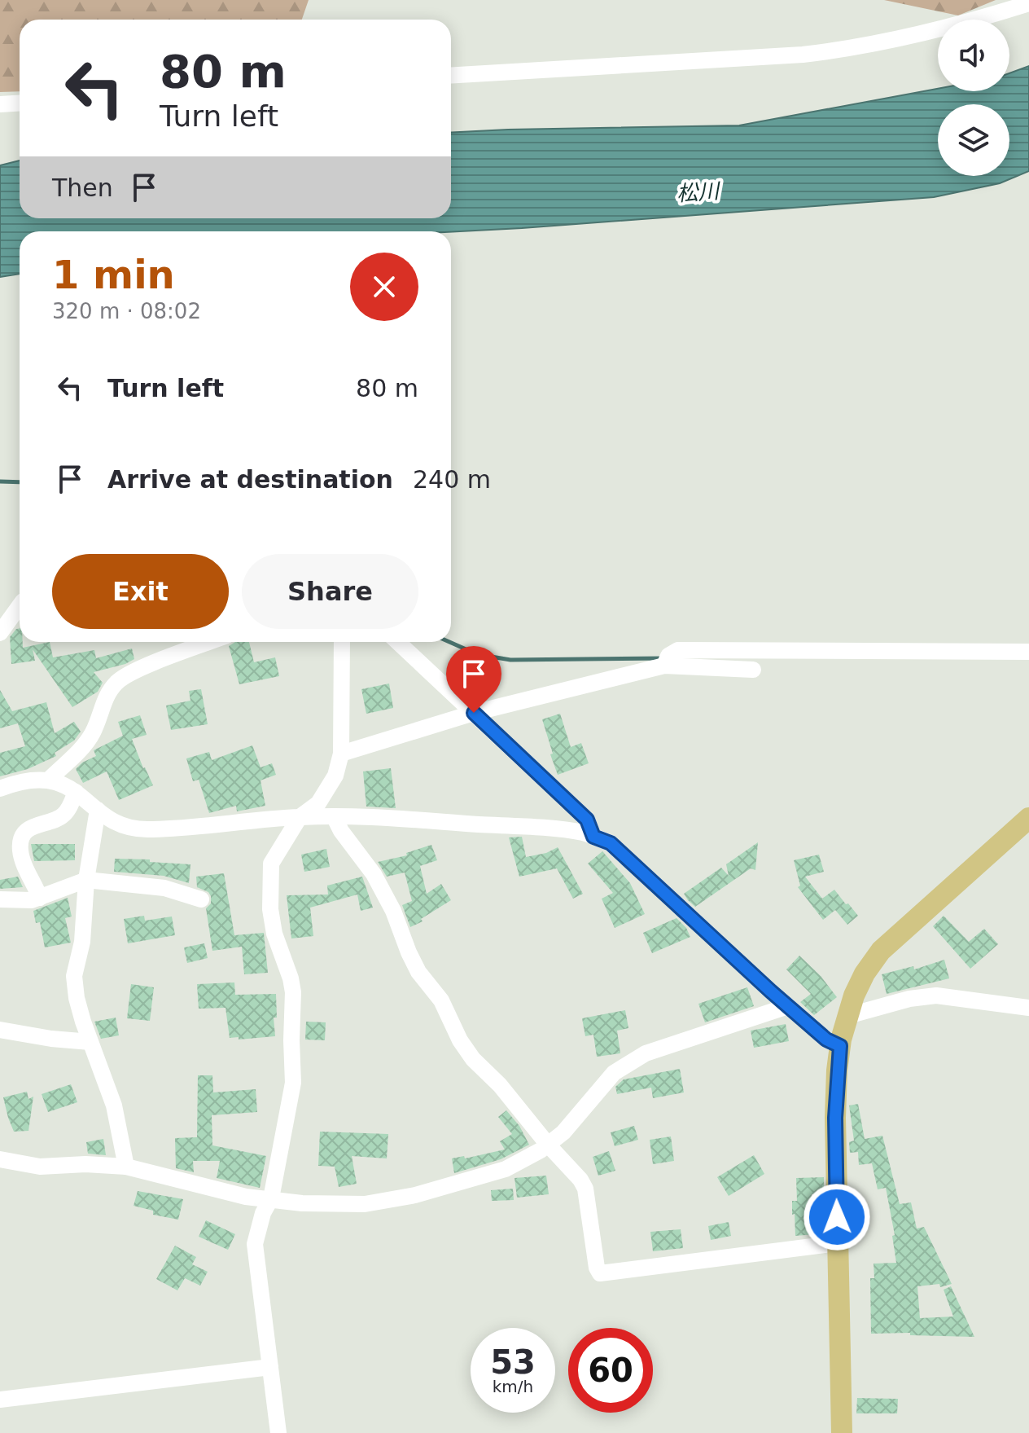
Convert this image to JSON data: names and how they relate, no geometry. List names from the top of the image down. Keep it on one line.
{"water":["松川"],"page":{"turn":["80 m","Turn left"],"then":"Then","heading":["1 min","320 m · 08:02"],"list":[{"name":"Turn left","value":"80 m"},{"name":"Arrive at destination","value":"240 m"}],"buttons":["Exit","Share"],"speed":"53 km/h","limit":"60"}}
